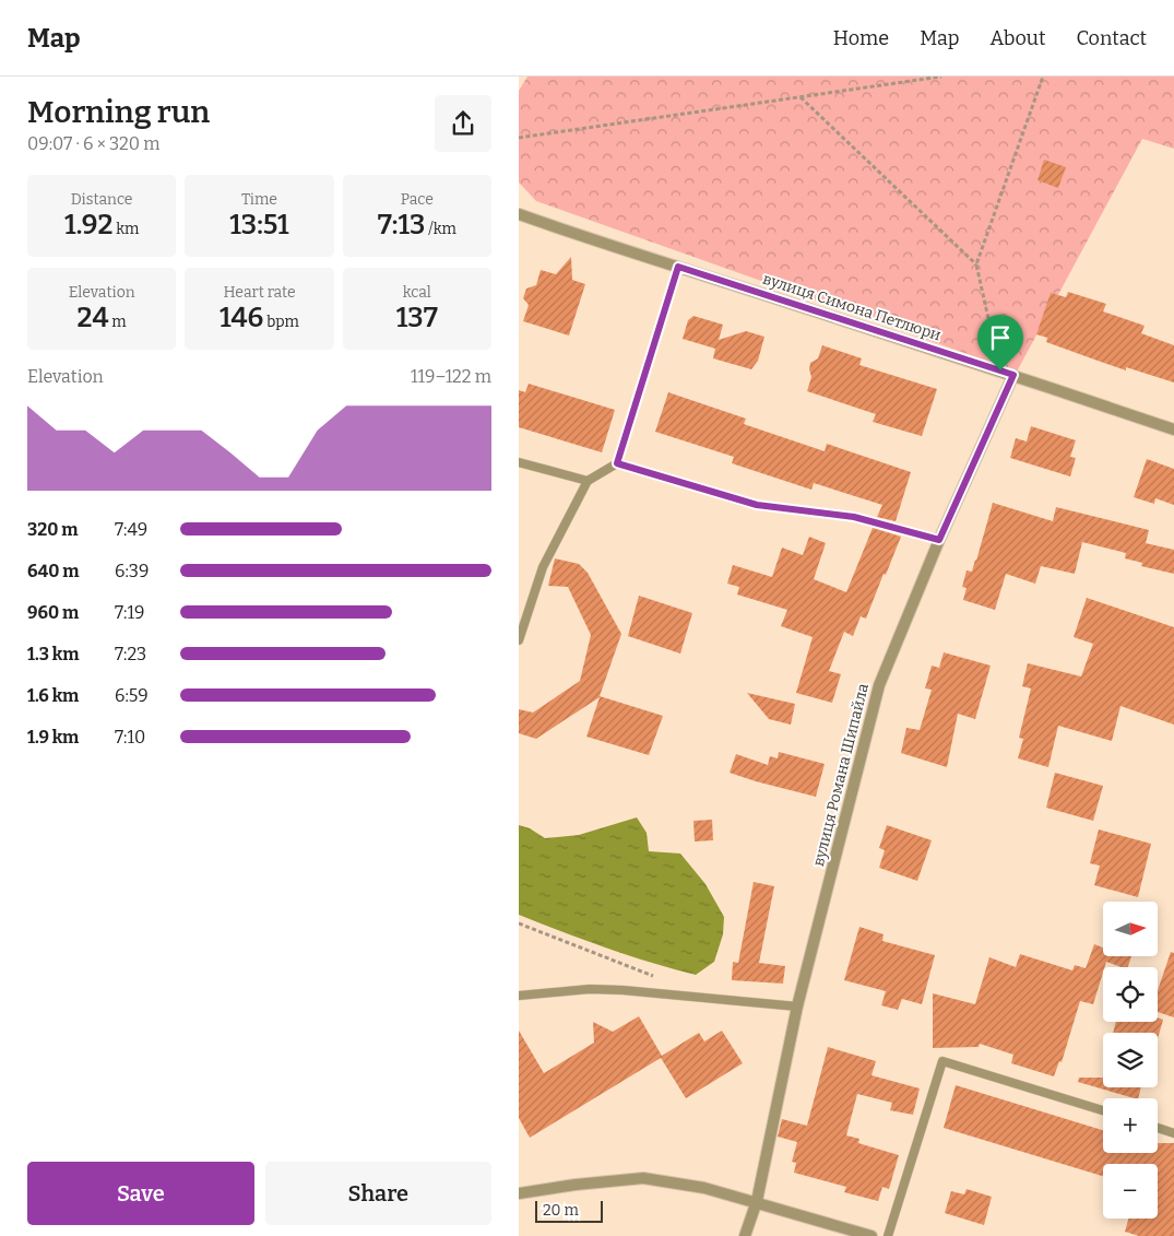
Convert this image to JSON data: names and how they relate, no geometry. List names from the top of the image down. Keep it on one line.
{"streets":{"street":["вулиця Симона Петлюри","вулиця Романа Шипайла"]},"crossings":[["вулиця Симона Петлюри","вулиця Романа Шипайла"]],"scale_bar":"20 m","north":"right","page":{"header":"Map","nav":["Home","Map","About","Contact"],"heading":["Morning run","09:07 · 6 × 320 m"],"stats":[["Distance","1.92 km"],["Time","13:51"],["Pace","7:13 /km"],["Elevation","24 m"],["Heart rate","146 bpm"],["kcal","137"]],"chart":["Elevation","119–122 m"],"list":[{"name":"320 m","note":"7:49"},{"name":"640 m","note":"6:39"},{"name":"960 m","note":"7:19"},{"name":"1.3 km","note":"7:23"},{"name":"1.6 km","note":"6:59"},{"name":"1.9 km","note":"7:10"}],"map_buttons":["+","−"],"buttons":["Save","Share"],"scale":"20 m"}}
